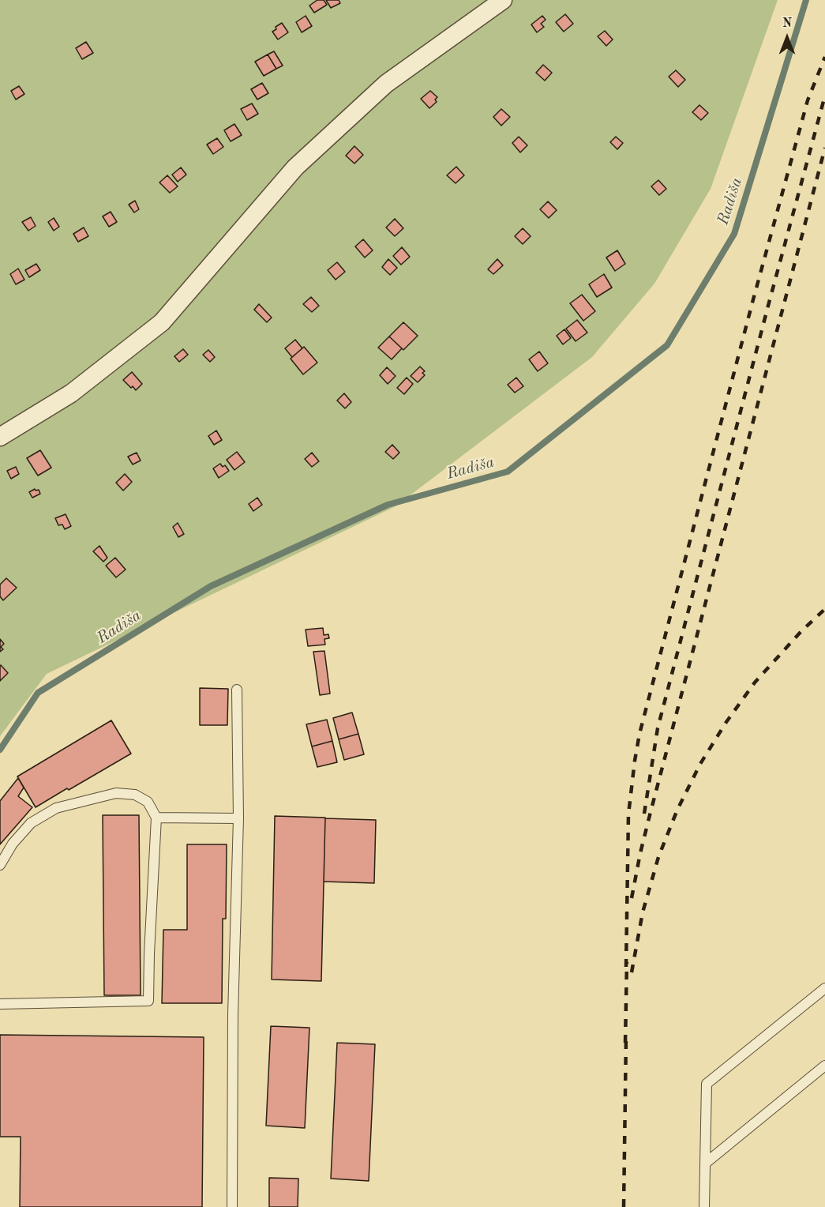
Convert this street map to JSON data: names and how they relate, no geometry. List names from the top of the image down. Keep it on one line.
{"water":["Radiša"],"north":"top"}
